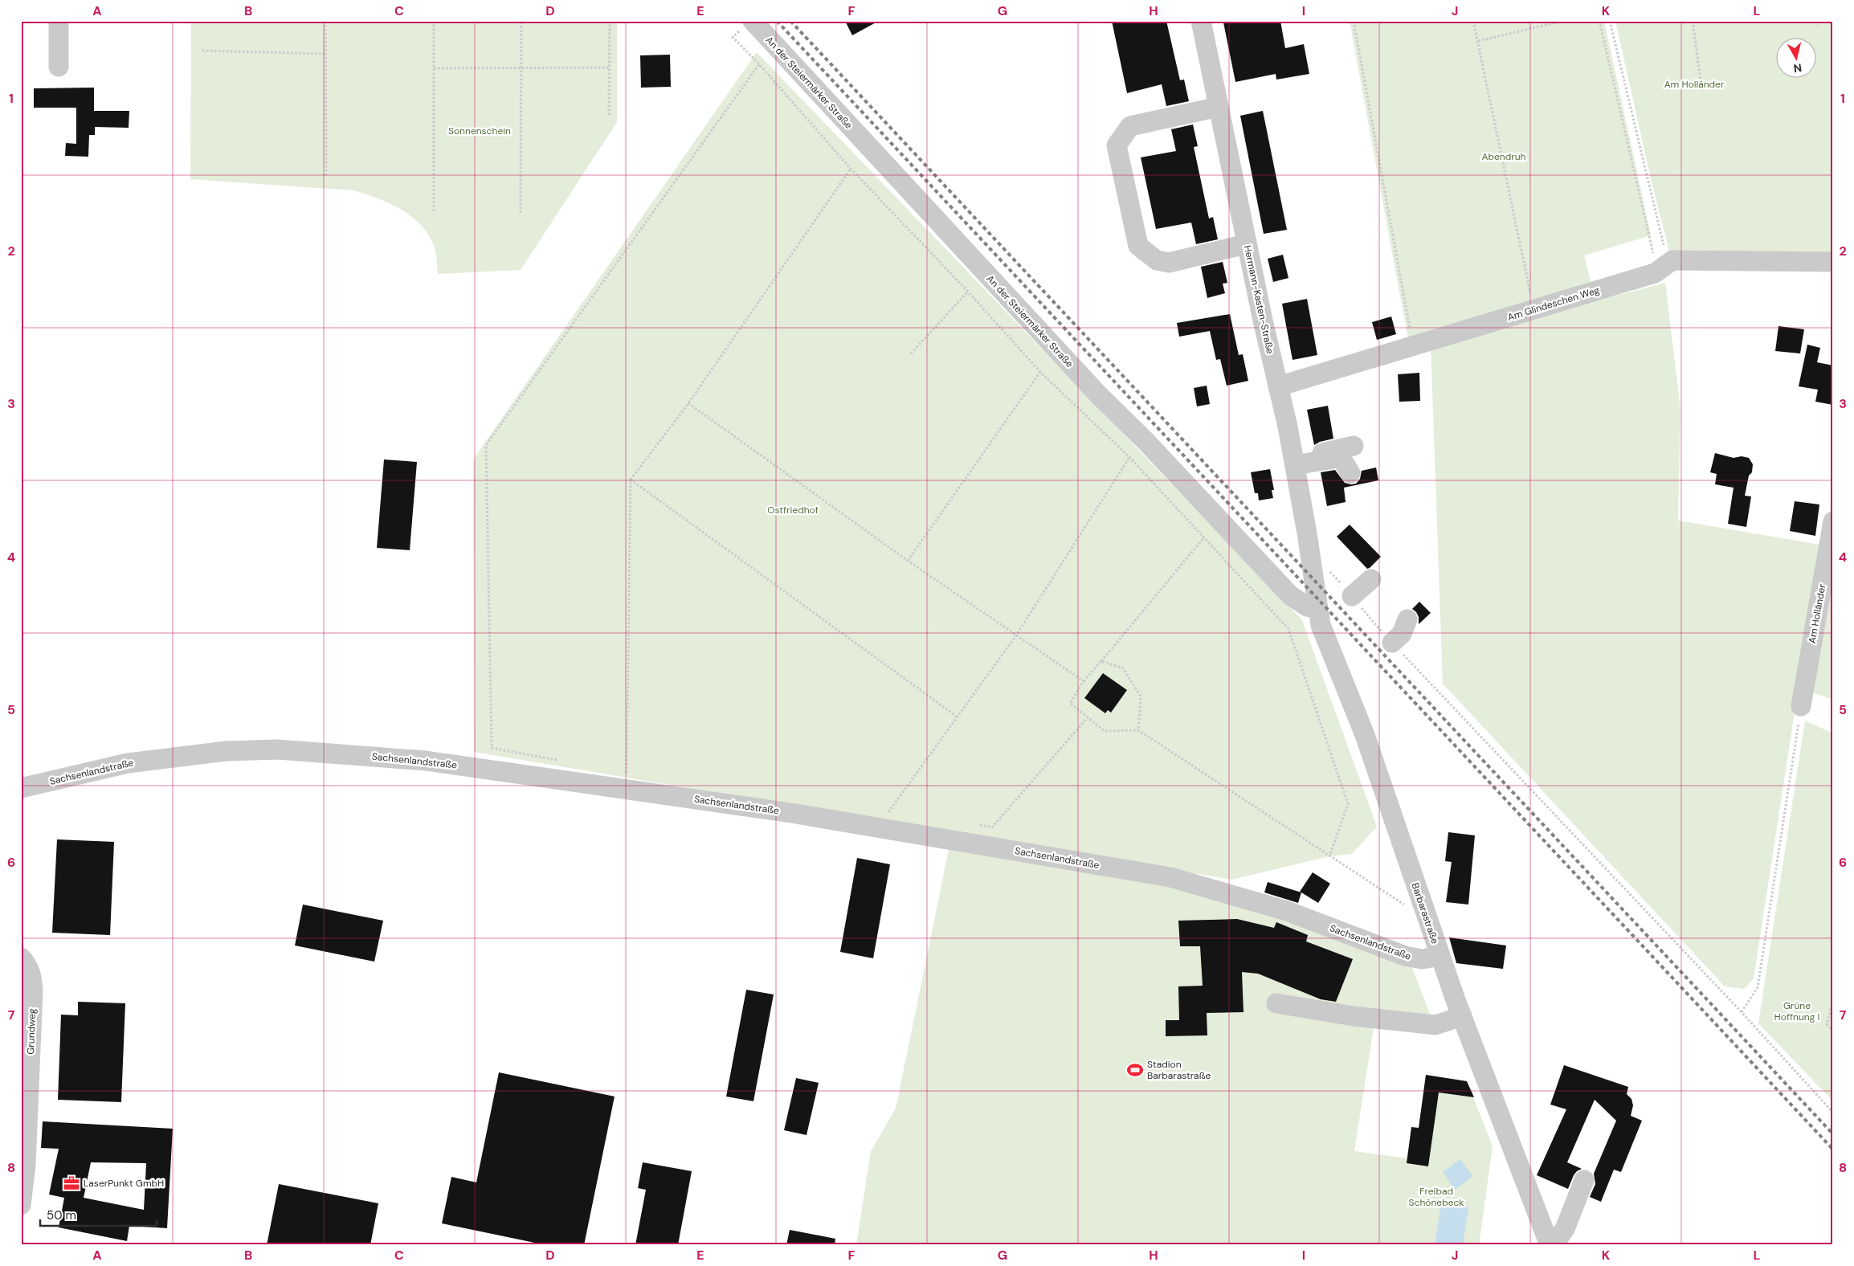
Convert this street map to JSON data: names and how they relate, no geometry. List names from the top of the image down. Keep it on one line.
{"streets":{"street":["An der Steiermärker Straße","Hermann-Kasten-Straße","Am Glindeschen Weg","Am Holländer","Sachsenlandstraße","Barbarastraße","Grundweg"]},"crossings":[["An der Steiermärker Straße","Barbarastraße"],["Hermann-Kasten-Straße","Am Glindeschen Weg"],["Hermann-Kasten-Straße","Barbarastraße"],["Sachsenlandstraße","Barbarastraße"]],"parks":["Am Holländer","Sonnenschein","Abendruh","Ostfriedhof","Grüne Hoffnung I","Freibad Schönebeck"],"places":{"sports":["Stadion Barbarastraße"],"office":["LaserPunkt GmbH"]},"scale_bar":"50 m","north":"bottom","grid":{"columns":["A","B","C","D","E","F","G","H","I","J","K","L"],"rows":["1","2","3","4","5","6","7","8"]}}
